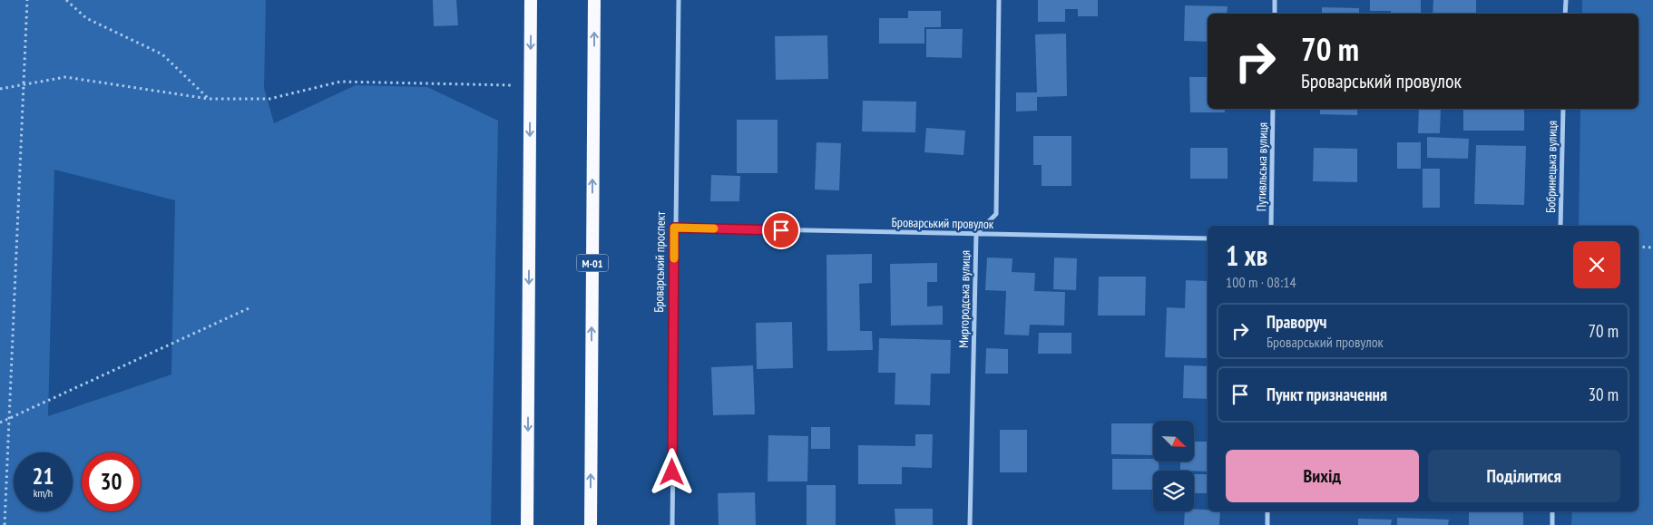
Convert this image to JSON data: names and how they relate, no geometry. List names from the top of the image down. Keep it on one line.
{"streets":{"highway":["М-01"],"street":["Путивльська вулиця","Бобринецька вулиця","Броварський провулок","Броварський проспект","Миргородська вулиця"]},"crossings":[["Броварський провулок","Броварський проспект"],["Броварський провулок","Миргородська вулиця"]],"north":"bottom right","page":{"turn":["70 m","Броварський провулок"],"heading":["1 хв","100 m · 08:14"],"list":[{"name":"Праворуч","note":"Броварський провулок","value":"70 m"},{"name":"Пункт призначення","value":"30 m"}],"buttons":["Вихід","Поділитися"],"speed":"21 km/h","limit":"30"}}
